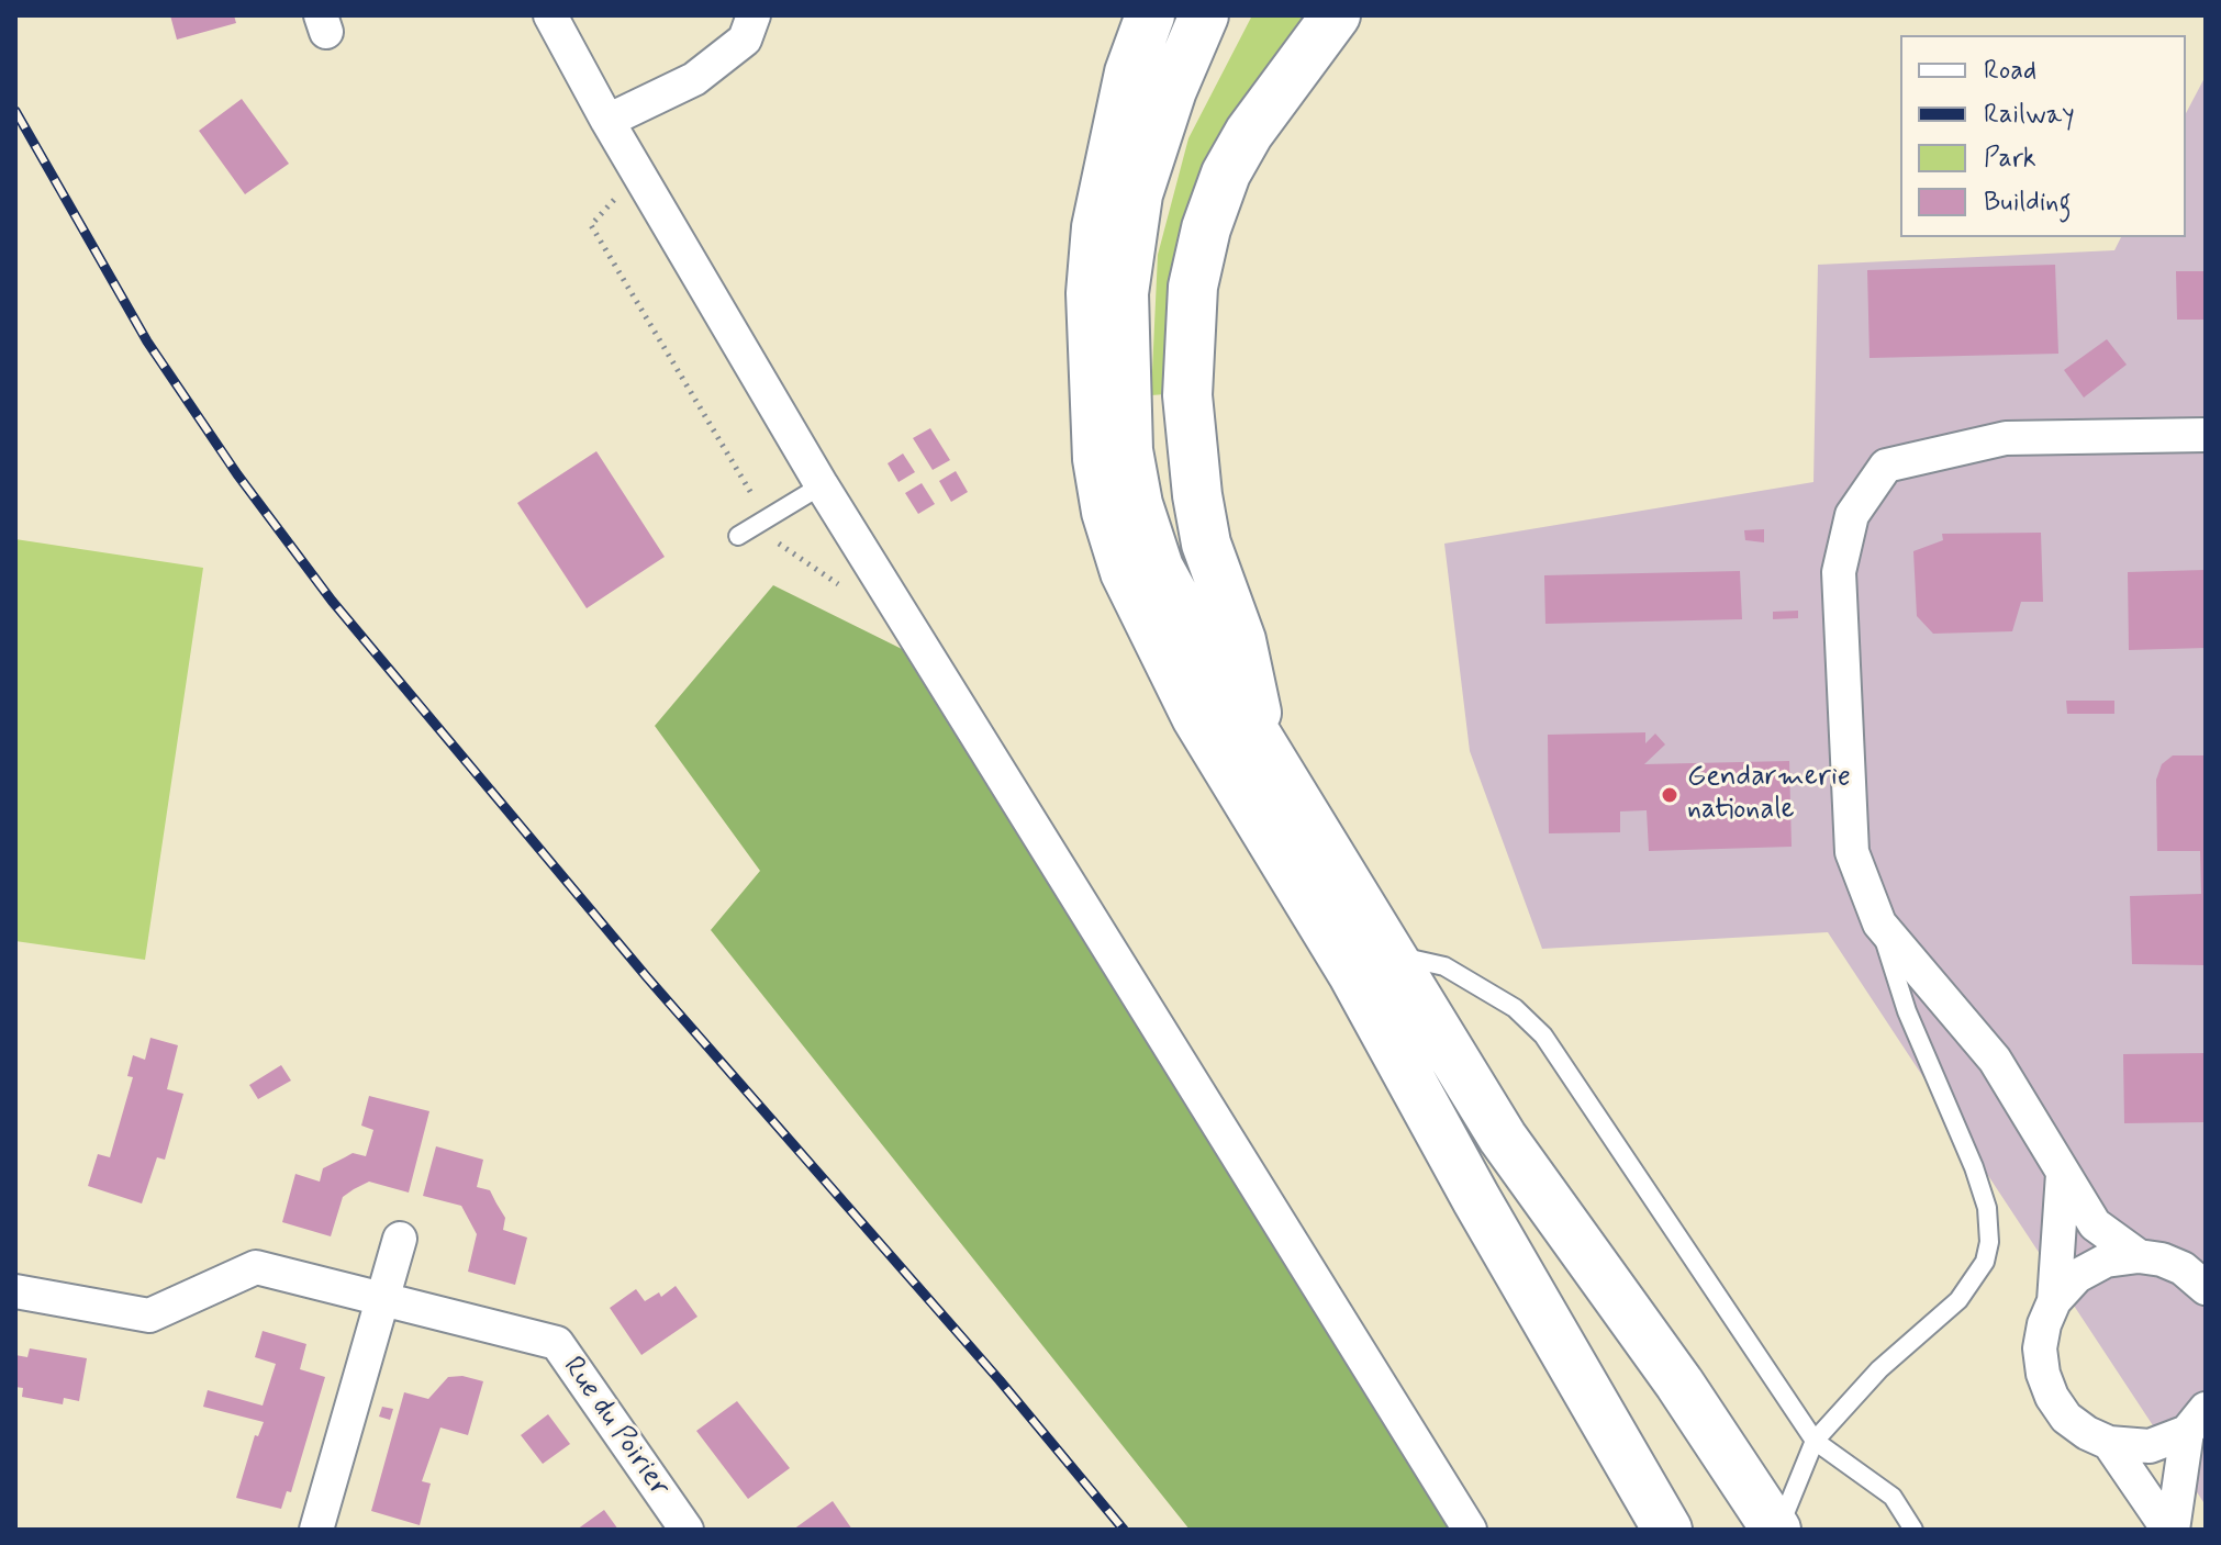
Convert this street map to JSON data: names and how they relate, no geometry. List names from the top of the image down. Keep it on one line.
{"streets":{"street":["Rue du Poirier"]},"places":["Gendarmerie nationale"],"legend":["Road","Railway","Park","Building"]}
